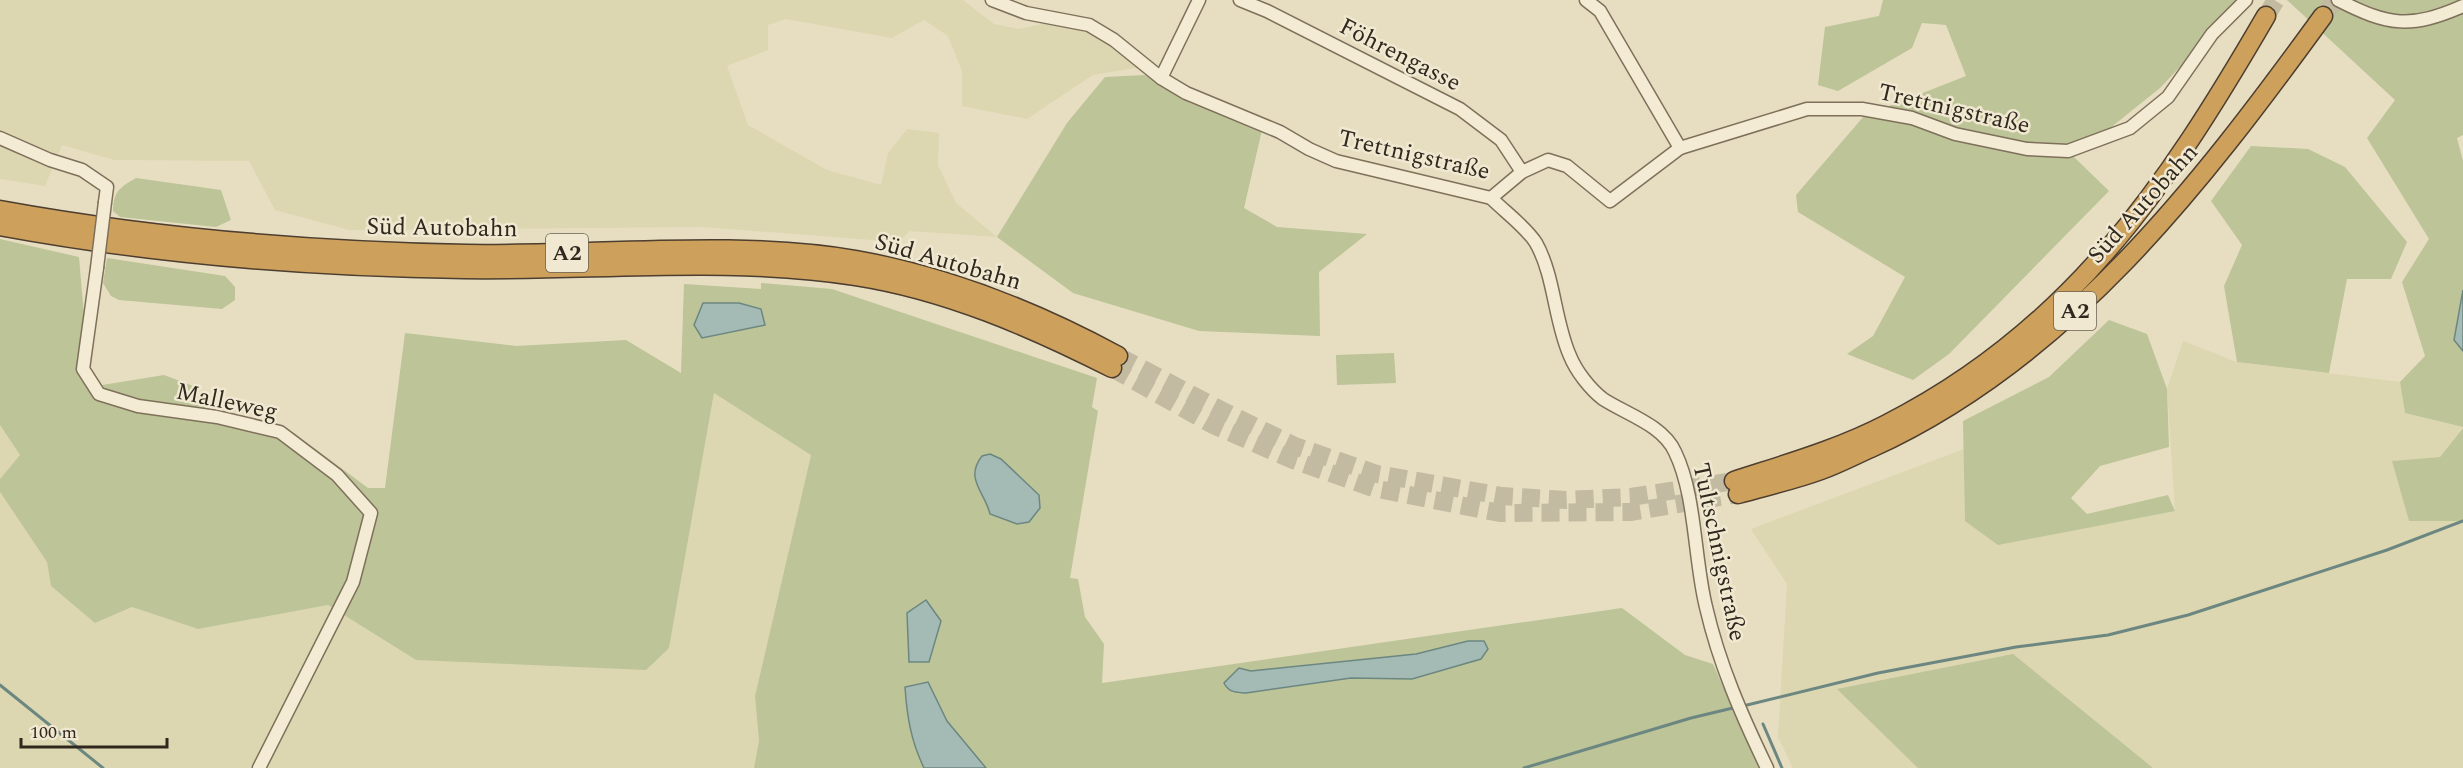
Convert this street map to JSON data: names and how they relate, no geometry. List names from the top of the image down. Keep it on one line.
{"streets":{"highway":["Süd Autobahn","A2"],"street":["Föhrengasse","Trettnigstraße","Malleweg","Tultschnigstraße"]},"crossings":[["Föhrengasse","Trettnigstraße"],["Trettnigstraße","Tultschnigstraße"]],"scale_bar":"100 m"}
